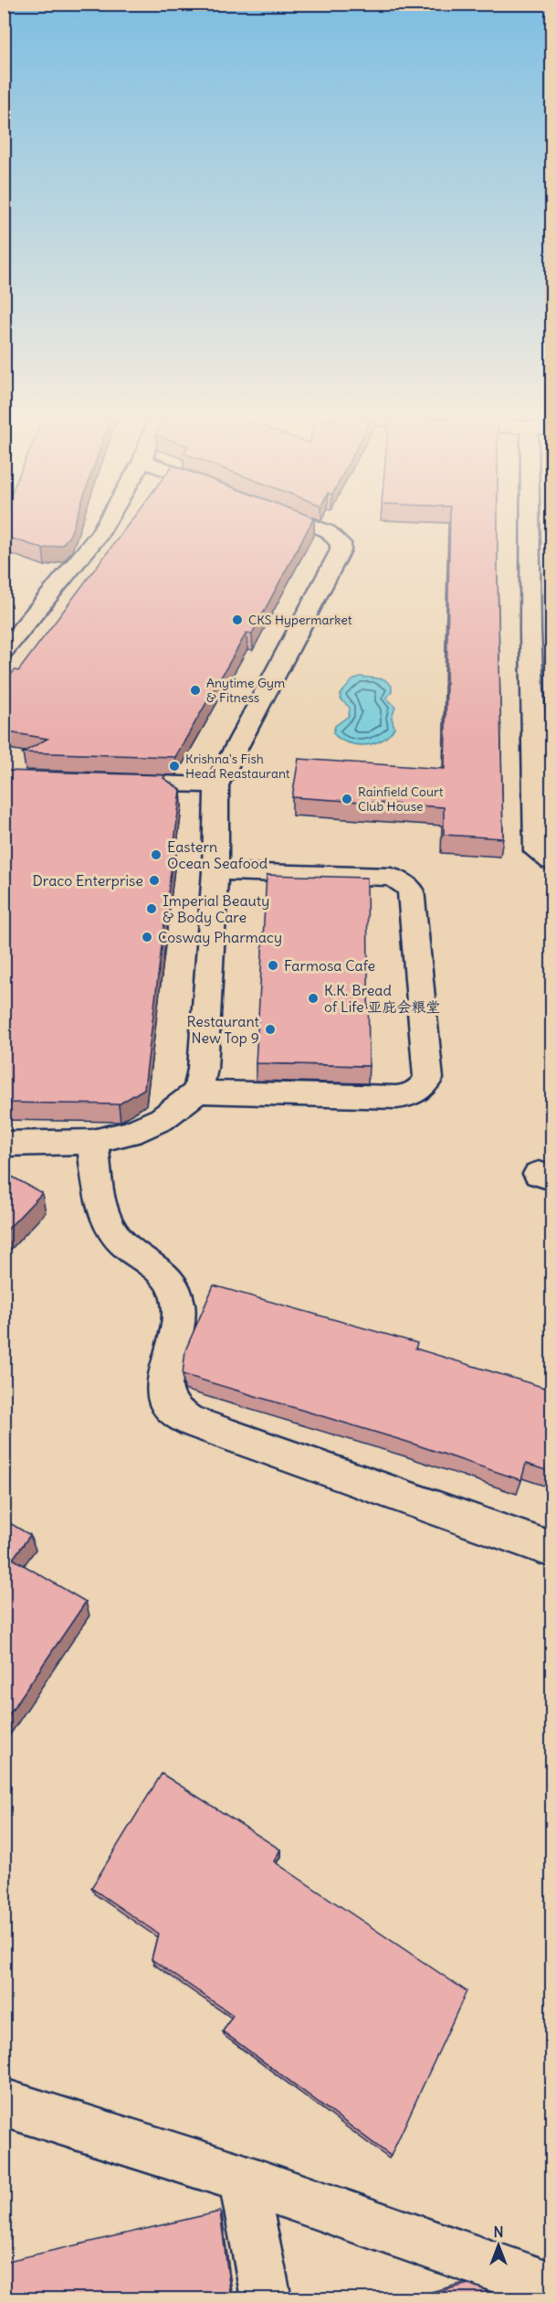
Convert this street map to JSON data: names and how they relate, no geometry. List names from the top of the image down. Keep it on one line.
{"places":["CKS Hypermarket","Anytime Gym & Fitness","Krishna's Fish Head Reastaurant","Rainfield Court Club House","Eastern Ocean Seafood","Draco Enterprise","Imperial Beauty & Body Care","Cosway Pharmacy","Farmosa Cafe","K.K. Bread of Life 亚庇会粮堂","Restaurant New Top 9"],"north":"top"}
